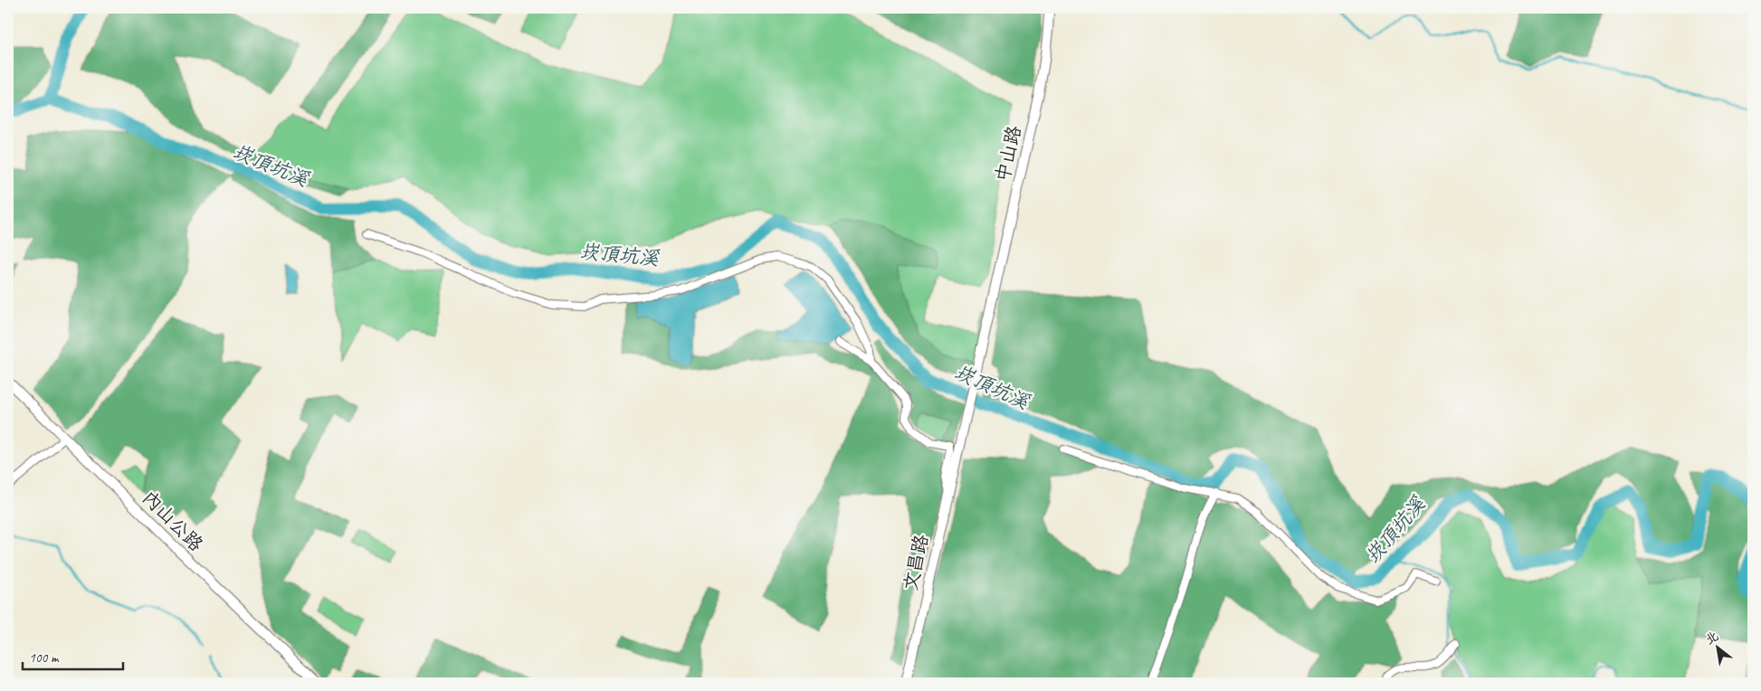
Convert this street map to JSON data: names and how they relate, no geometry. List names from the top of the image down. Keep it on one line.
{"streets":{"main road":["中山路","內山公路","文昌路"]},"crossings":[["中山路","文昌路"]],"water":["崁頂坑溪"],"scale_bar":"100 m","north":"top left"}
